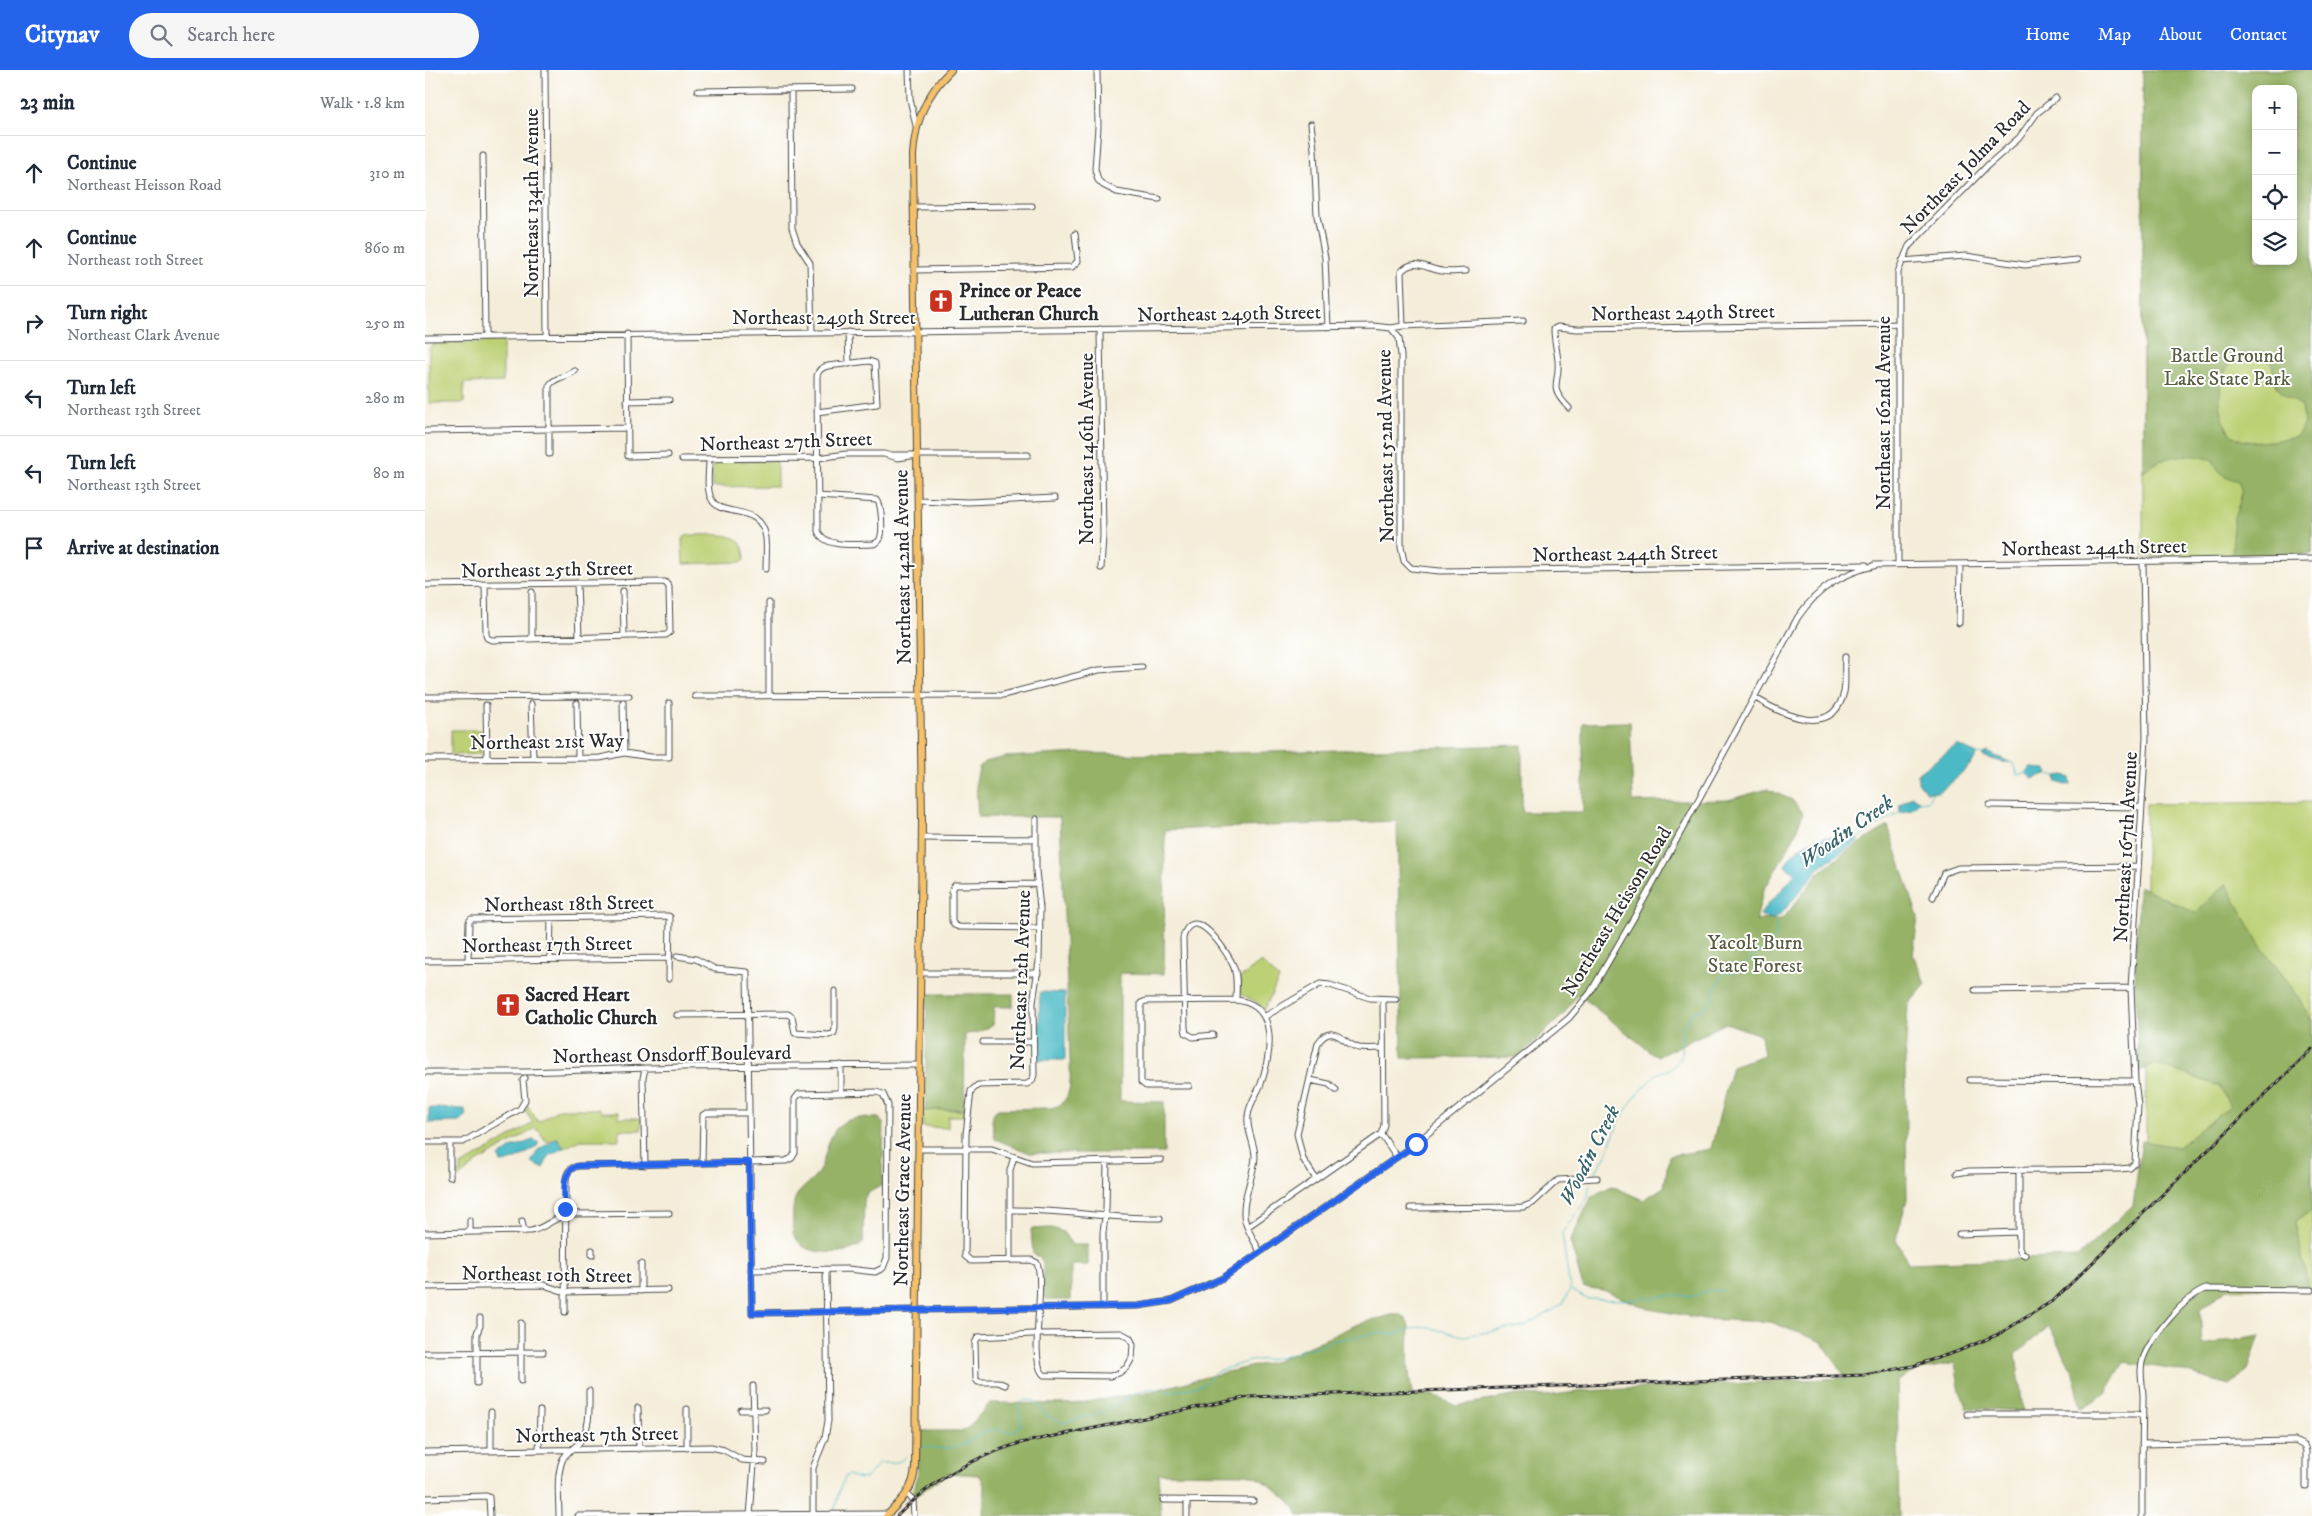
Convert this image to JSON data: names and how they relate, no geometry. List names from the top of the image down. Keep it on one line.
{"streets":{"main road":["Northeast 142nd Avenue","Northeast Grace Avenue"],"street":["Northeast Jolma Road","Northeast 134th Avenue","Northeast 249th Street","Northeast 162nd Avenue","Northeast 27th Street","Northeast 152nd Avenue","Northeast 146th Avenue","Northeast 244th Street","Northeast 25th Street","Northeast 21st Way","Northeast 167th Avenue","Northeast 18th Street","Northeast Heisson Road","Northeast 17th Street","Northeast 12th Avenue","Northeast Onsdorff Boulevard","Northeast 10th Street","Northeast 7th Street"]},"crossings":[["Northeast Jolma Road","Northeast 162nd Avenue"],["Northeast 134th Avenue","Northeast 249th Street"],["Northeast 249th Street","Northeast 162nd Avenue"],["Northeast 249th Street","Northeast 152nd Avenue"],["Northeast 249th Street","Northeast 146th Avenue"],["Northeast 249th Street","Northeast 142nd Avenue"],["Northeast 162nd Avenue","Northeast 244th Street"],["Northeast 27th Street","Northeast 142nd Avenue"],["Northeast 152nd Avenue","Northeast 244th Street"],["Northeast 244th Street","Northeast 167th Avenue"],["Northeast 244th Street","Northeast Heisson Road"],["Northeast 142nd Avenue","Northeast Onsdorff Boulevard"],["Northeast 142nd Avenue","Northeast Grace Avenue"],["Northeast 18th Street","Northeast 17th Street"],["Northeast Onsdorff Boulevard","Northeast Grace Avenue"]],"water":["Woodin Creek"],"parks":["Battle Ground Lake State Park","Yacolt Burn State Forest"],"places":{"church":["Prince or Peace Lutheran Church","Sacred Heart Catholic Church"]},"page":{"header":"Citynav","search":"Search here","nav":["Home","Map","About","Contact"],"heading":["23 min","Walk · 1.8 km"],"map_buttons":["+","−"],"list":[["Continue","Northeast Heisson Road","310 m"],["Continue","Northeast 10th Street","860 m"],["Turn right","Northeast Clark Avenue","250 m"],["Turn left","Northeast 13th Street","280 m"],["Turn left","Northeast 13th Street","80 m"],"Arrive at destination"]}}
